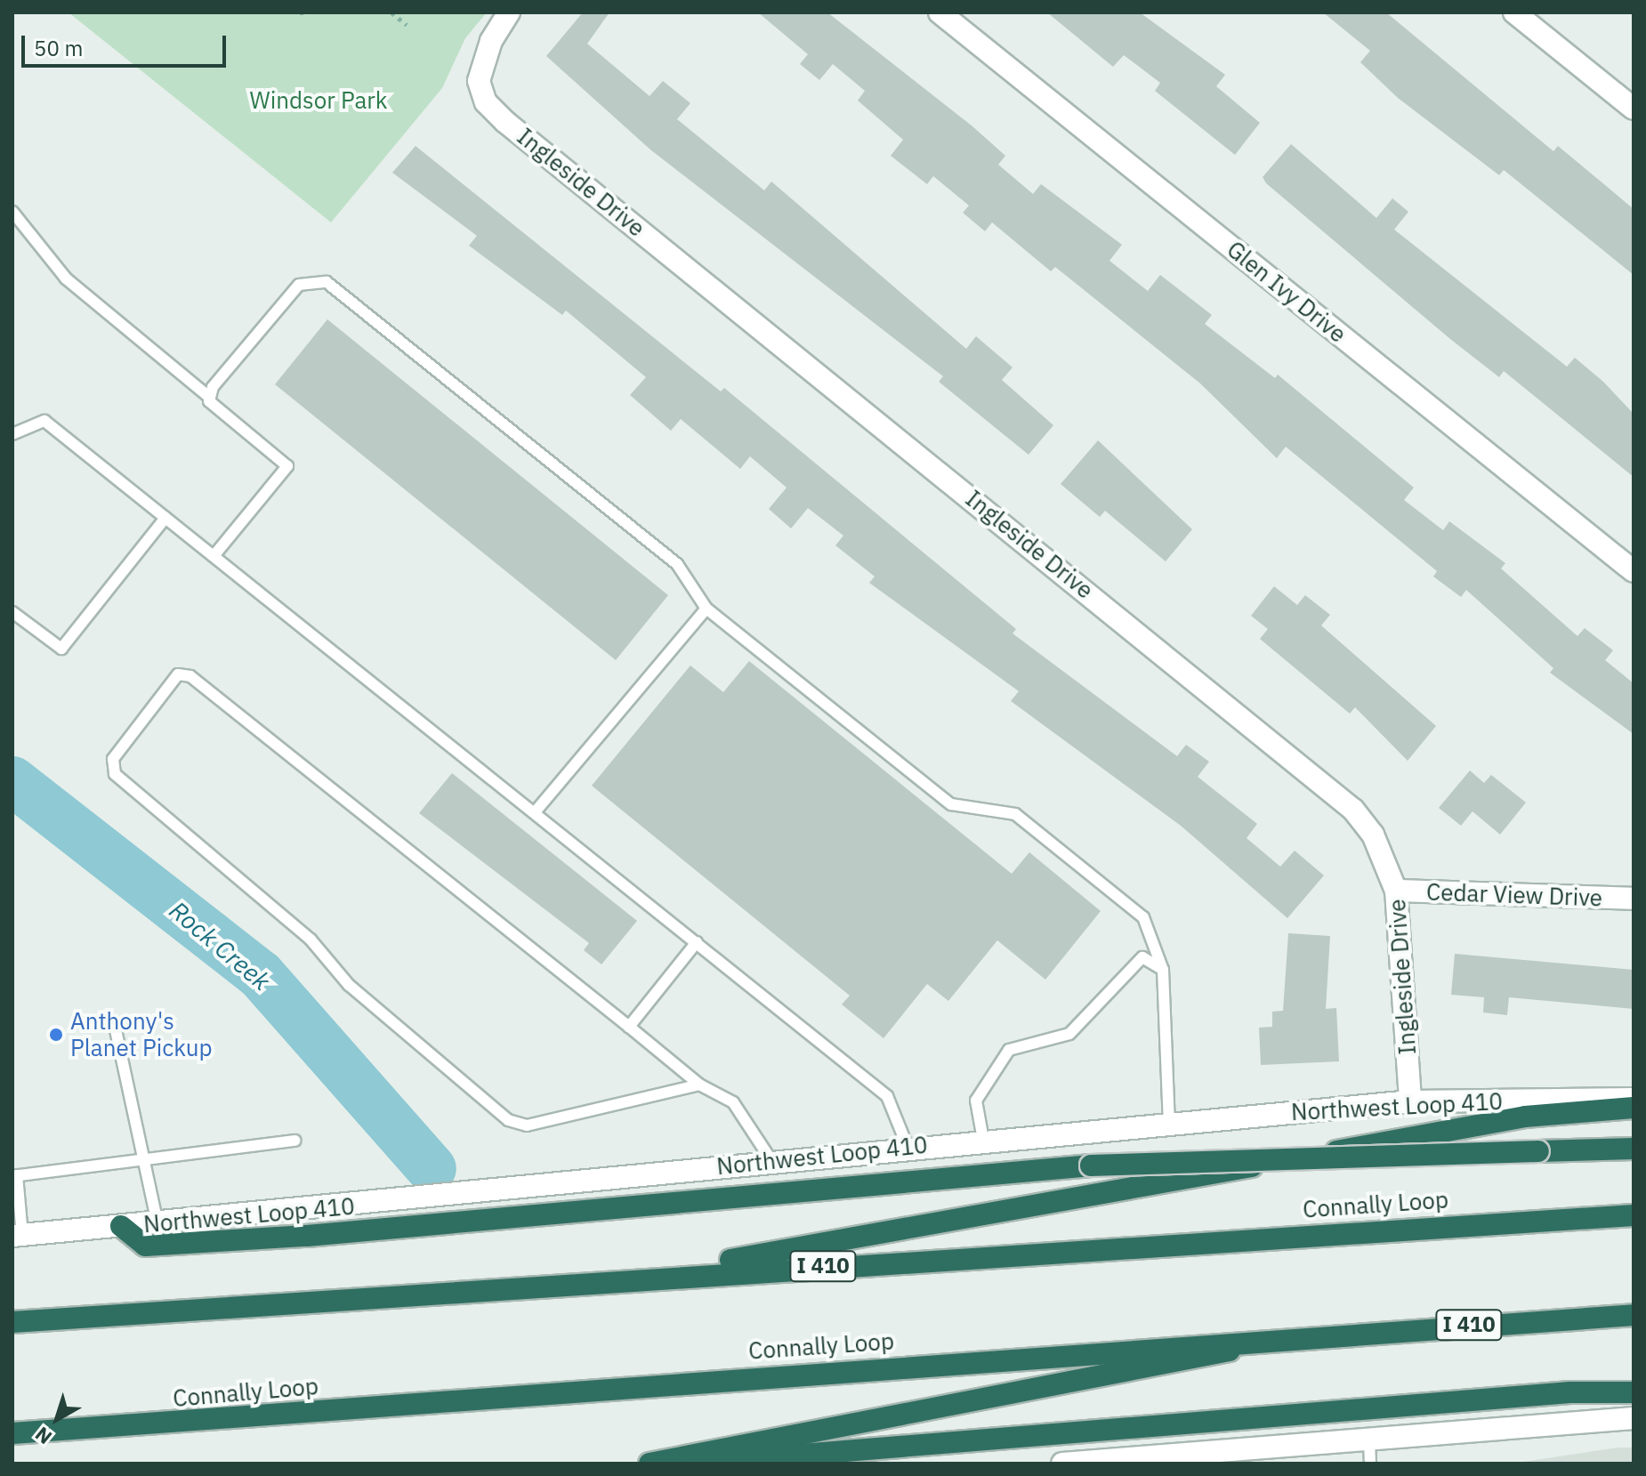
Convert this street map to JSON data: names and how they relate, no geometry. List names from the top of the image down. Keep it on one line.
{"streets":{"highway":["Connally Loop","I 410"],"street":["Ingleside Drive","Glen Ivy Drive","Cedar View Drive","Northwest Loop 410"]},"crossings":[["Ingleside Drive","Cedar View Drive"],["Ingleside Drive","Northwest Loop 410"]],"water":["Rock Creek"],"parks":["Windsor Park"],"places":["Anthony's Planet Pickup"],"scale_bar":"50 m","north":"bottom left"}
